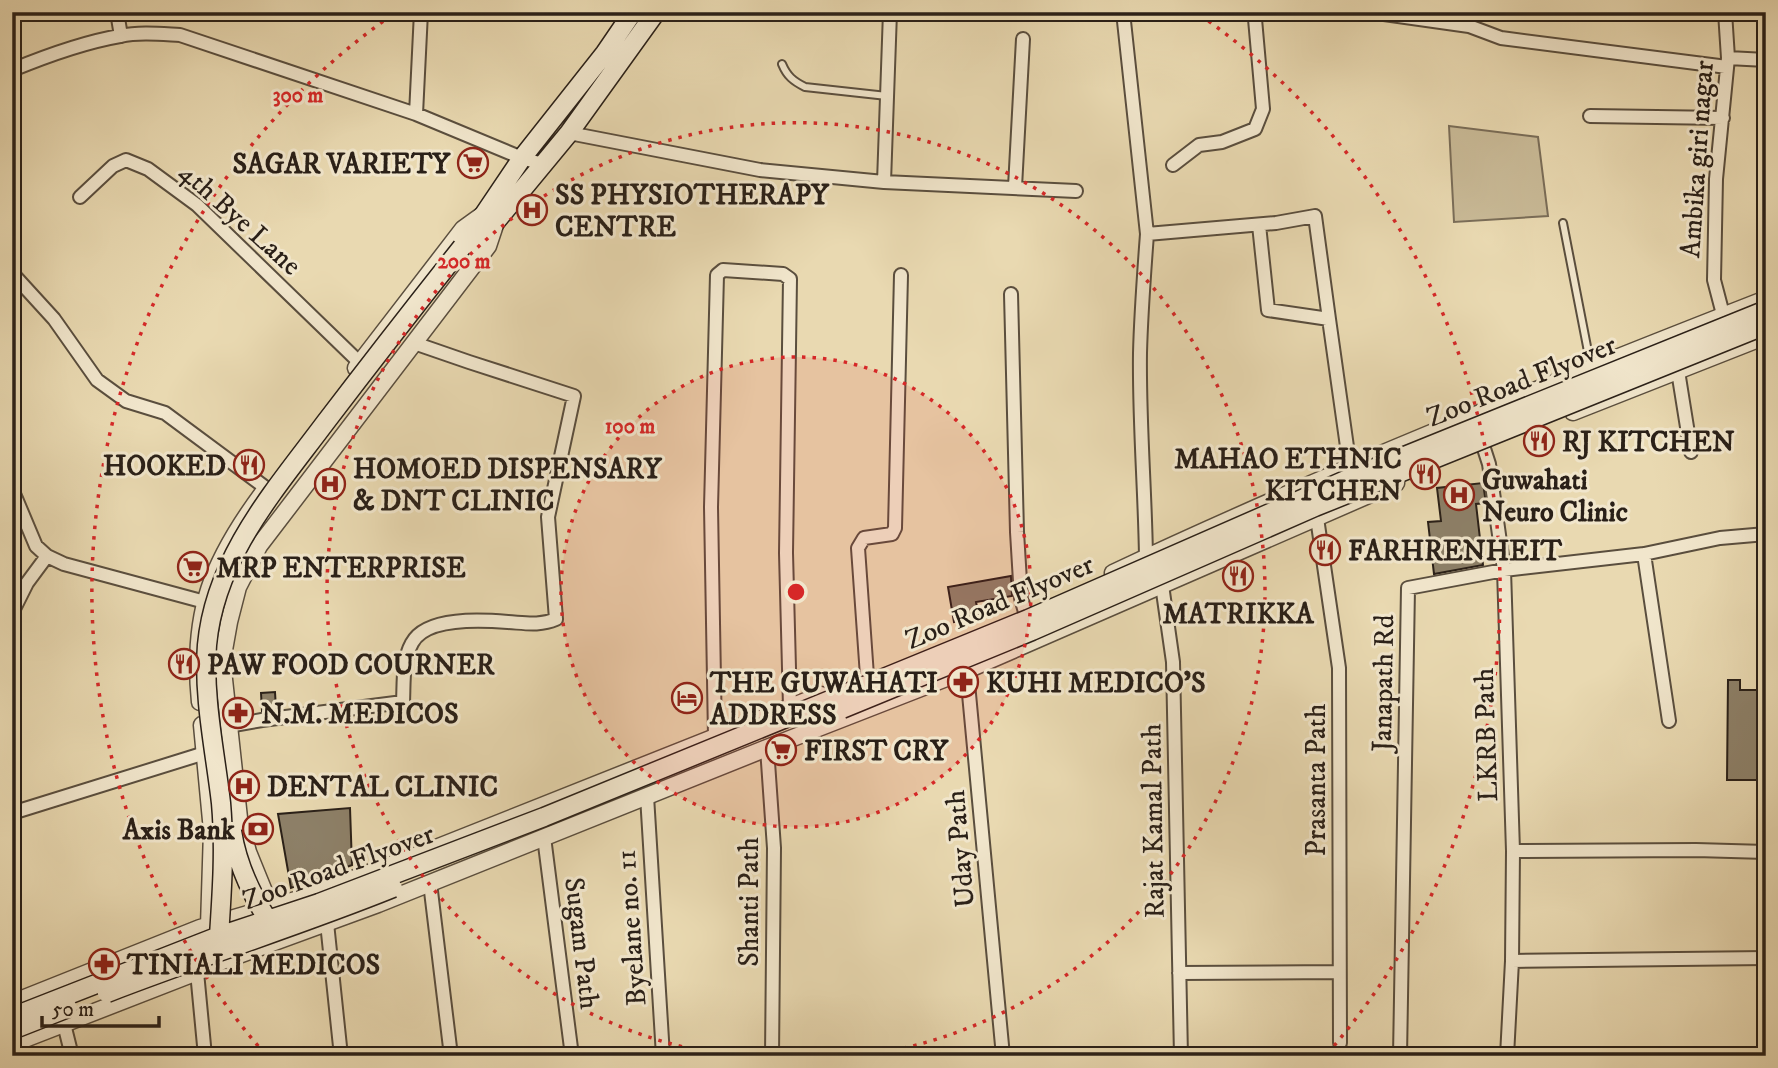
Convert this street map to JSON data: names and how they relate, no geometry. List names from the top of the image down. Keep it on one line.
{"streets":{"main road":["Zoo Road Flyover"],"street":["Ambika giri nagar","4th Bye Lane","Janapath Rd","LKRB Path","Prasanta Path","Rajat Kamal Path","Uday Path","Shanti Path","Byelane no. 11","Sugam Path"]},"crossings":[["Janapath Rd","LKRB Path"]],"places":{"supermarket":["SAGAR VARIETY","MRP ENTERPRISE","FIRST CRY"],"hospital":["SS PHYSIOTHERAPY CENTRE","HOMOED DISPENSARY & DNT CLINIC","Guwahati Neuro Clinic","DENTAL CLINIC"],"restaurant":["RJ KITCHEN","HOOKED","MAHAO ETHNIC KITCHEN","FARHRENHEIT","MATRIKKA","PAW FOOD COURNER"],"pharmacy":["KUHI MEDICO'S","N.M. MEDICOS","TINIALI MEDICOS"],"hotel":["THE GUWAHATI ADDRESS"],"bank":["Axis Bank"]},"scale_bar":"50 m","rings":["300 m","200 m","100 m"]}
